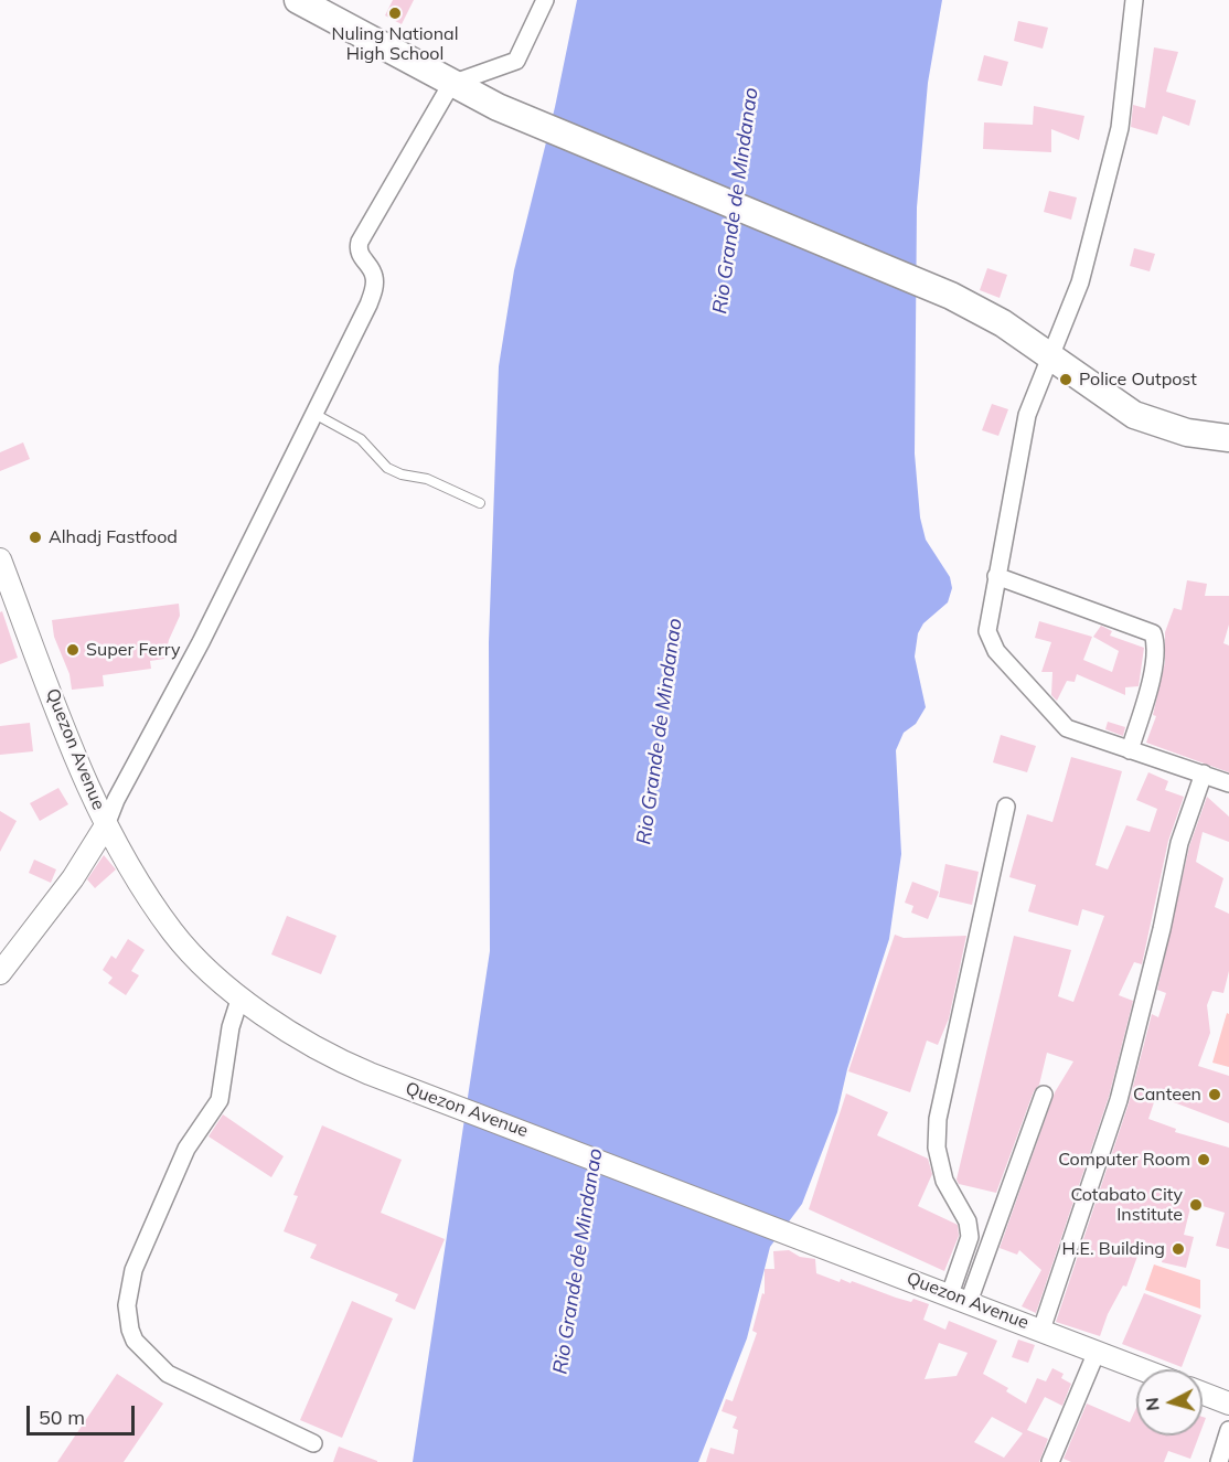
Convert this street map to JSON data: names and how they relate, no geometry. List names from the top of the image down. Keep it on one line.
{"streets":{"street":["Quezon Avenue"]},"water":["Rio Grande de Mindanao"],"places":["Nuling National High School","Police Outpost","Alhadj Fastfood","Super Ferry","Canteen","Computer Room","Cotabato City Institute","H.E. Building"],"scale_bar":"50 m","north":"left"}
